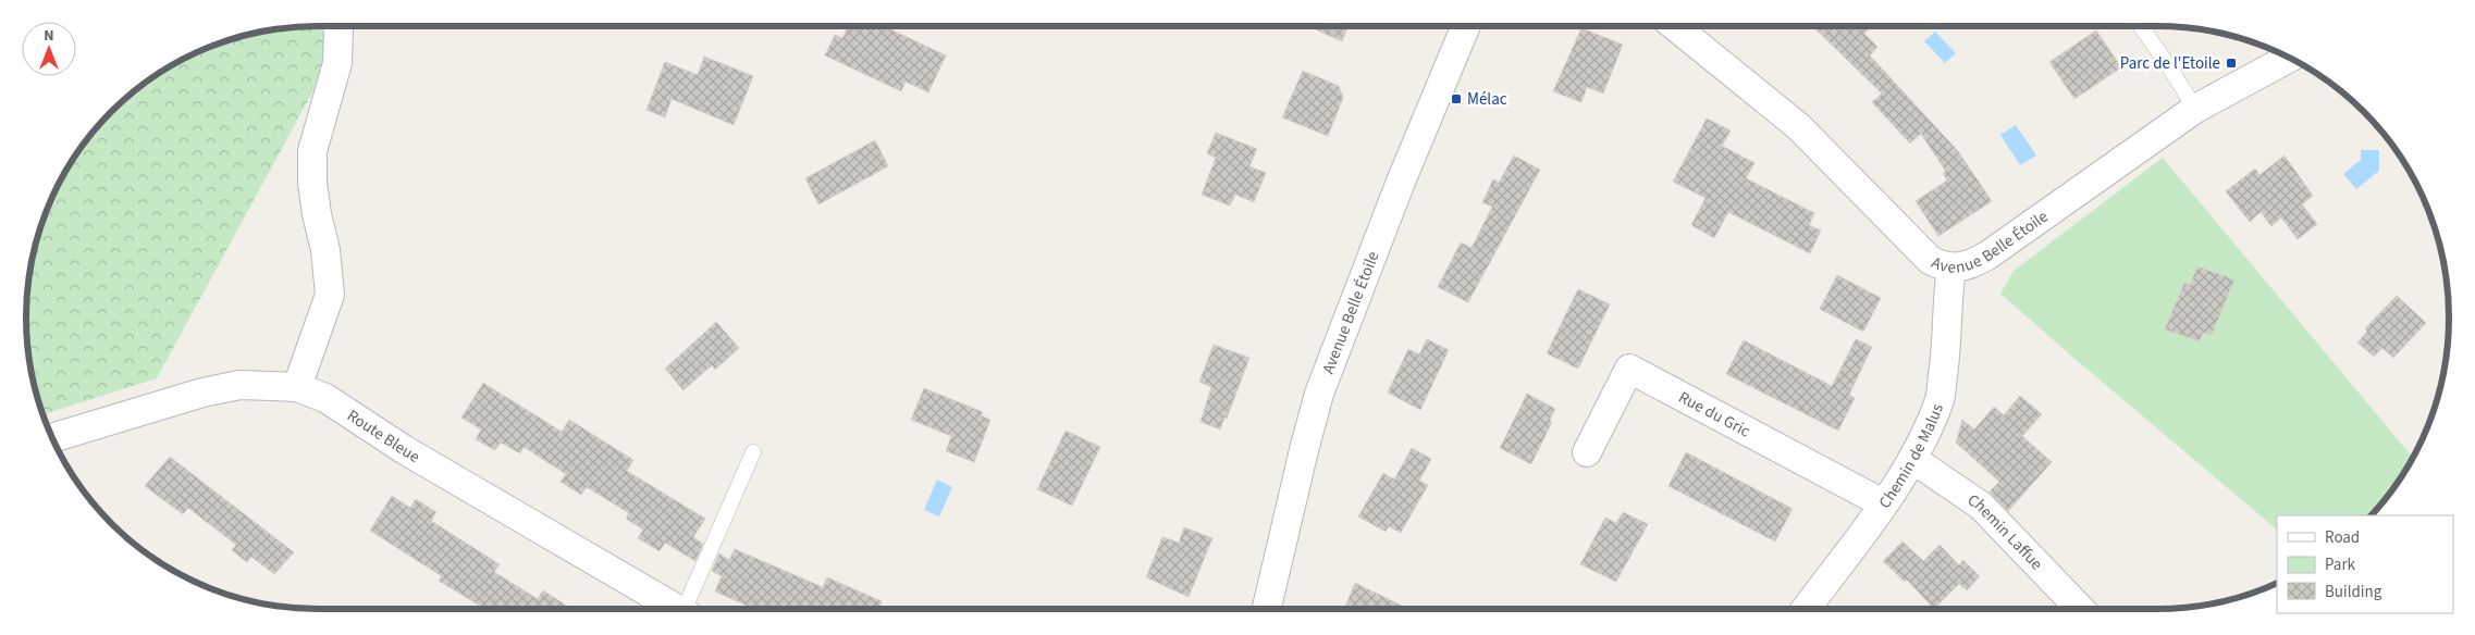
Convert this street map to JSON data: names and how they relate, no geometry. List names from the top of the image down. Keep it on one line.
{"streets":{"street":["Avenue Belle Étoile","Rue du Gric","Route Bleue","Chemin de Malus","Chemin Laffue"]},"crossings":[["Avenue Belle Étoile","Chemin de Malus"],["Rue du Gric","Chemin de Malus"],["Chemin de Malus","Chemin Laffue"]],"places":{"transit":["Parc de l'Etoile","Mélac"]},"legend":["Road","Park","Building"],"north":"top"}
